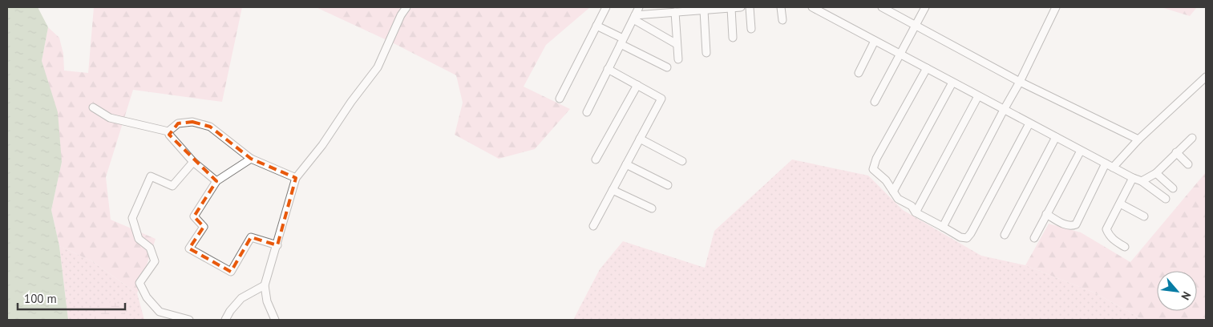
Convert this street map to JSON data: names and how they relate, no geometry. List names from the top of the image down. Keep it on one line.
{"scale_bar":"100 m","north":"bottom right"}
